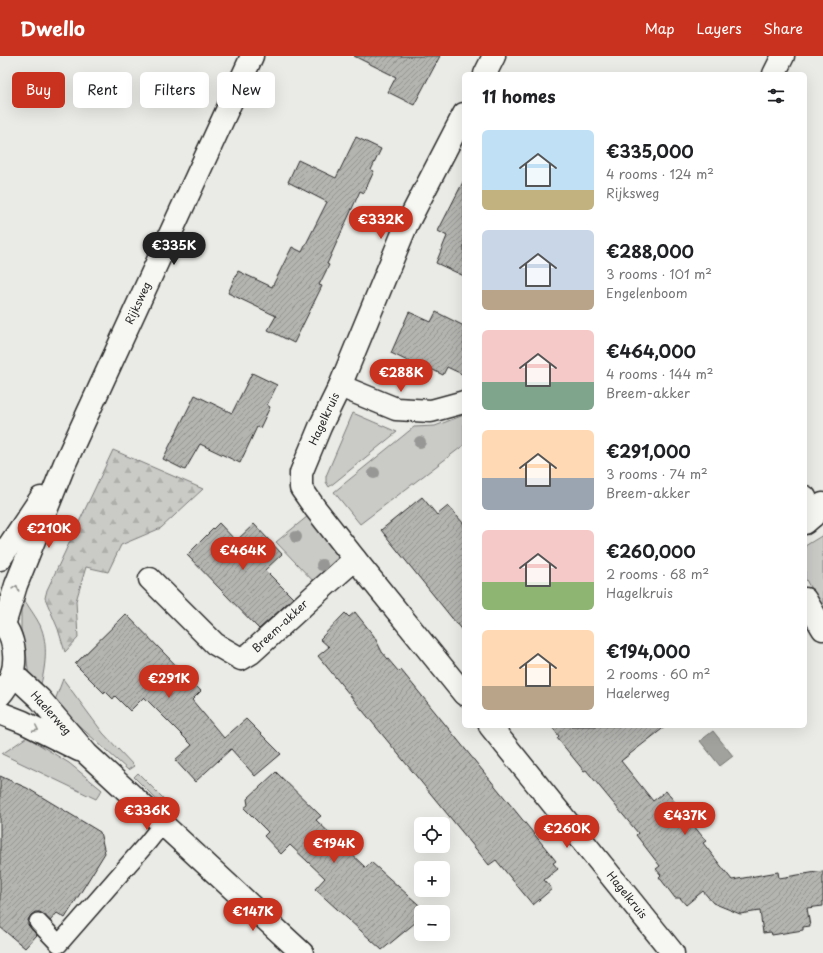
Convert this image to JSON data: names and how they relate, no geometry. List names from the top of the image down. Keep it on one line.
{"streets":{"street":["Rijksweg","Hagelkruis","Breem-akker","Haelerweg"]},"crossings":[["Hagelkruis","Breem-akker"]],"page":{"header":"Dwello","nav":["Map","Layers","Share"],"chip":["Buy","Rent","Filters","New"],"heading":"11 homes","list":[{"name":"€335,000","note":"4 rooms · 124 m² · Rijksweg"},{"name":"€288,000","note":"3 rooms · 101 m² · Engelenboom"},{"name":"€464,000","note":"4 rooms · 144 m² · Breem-akker"},{"name":"€291,000","note":"3 rooms · 74 m² · Breem-akker"},{"name":"€260,000","note":"2 rooms · 68 m² · Hagelkruis"},{"name":"€194,000","note":"2 rooms · 60 m² · Haelerweg"}],"price":["€332K","€335K","€288K","€210K","€464K","€291K","€336K","€437K","€260K","€194K","€147K"],"map_buttons":["+","−"]}}
